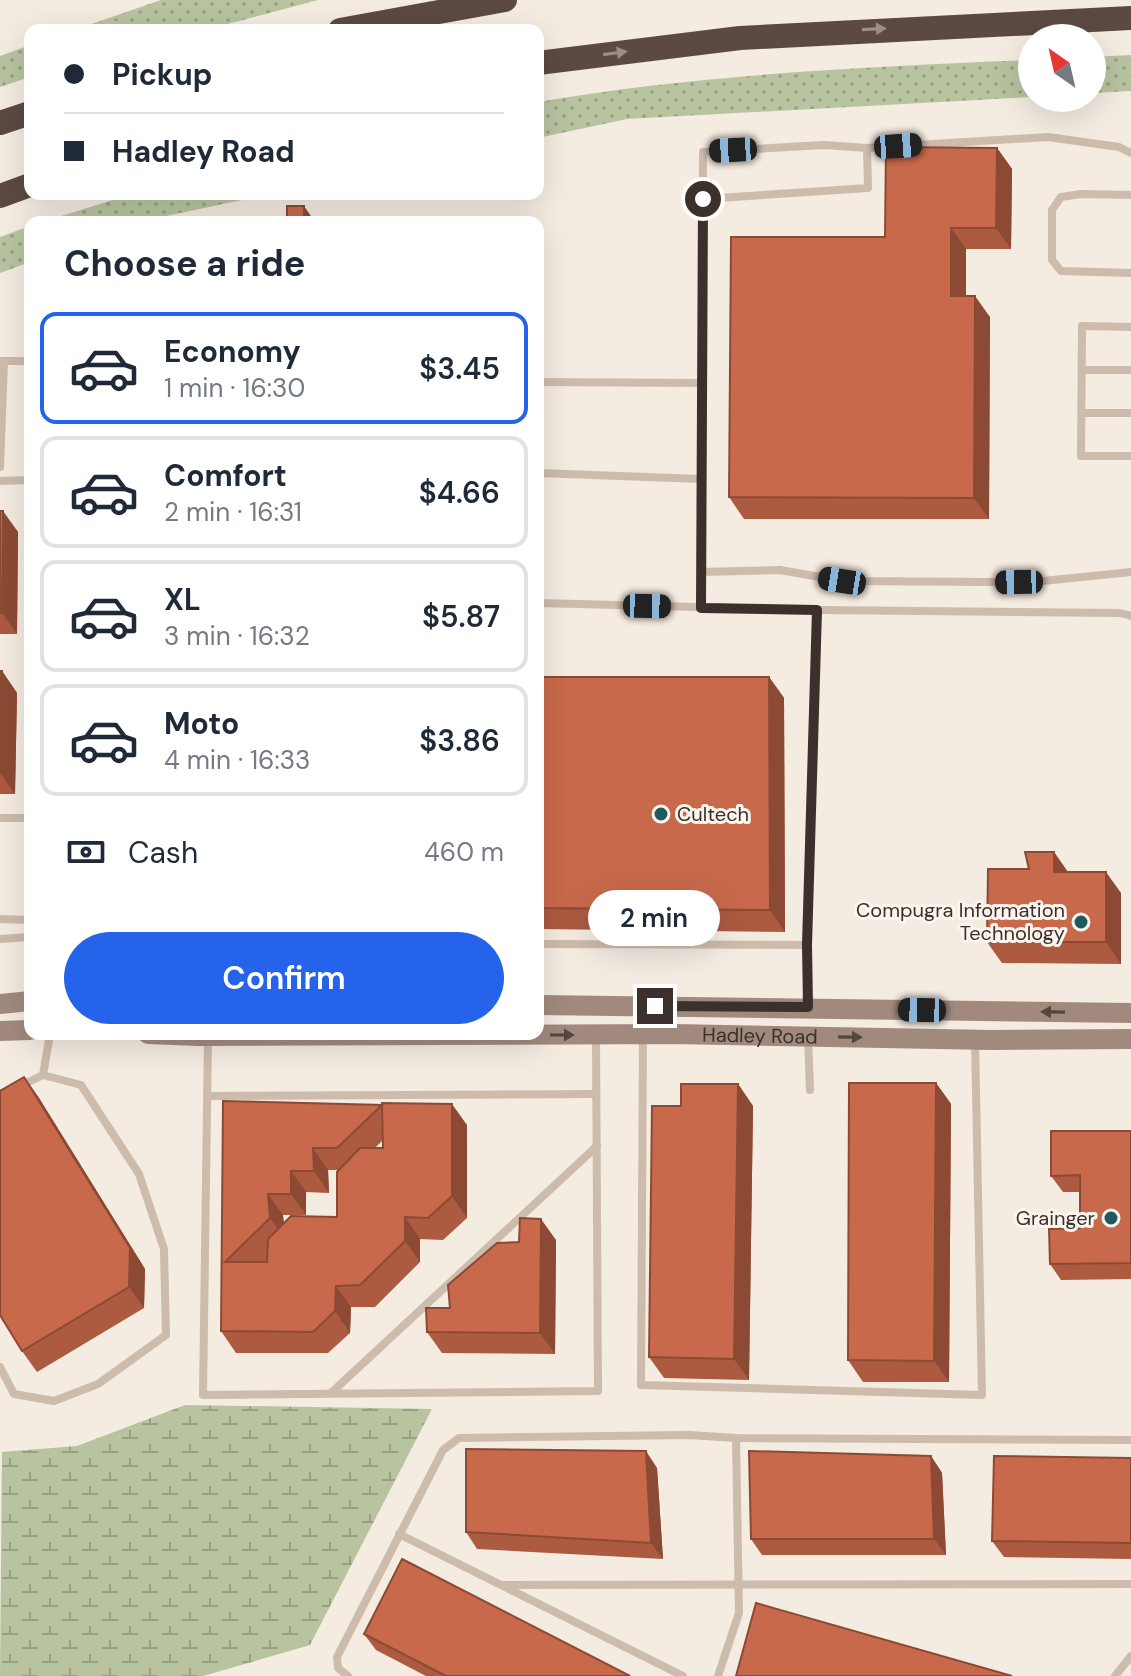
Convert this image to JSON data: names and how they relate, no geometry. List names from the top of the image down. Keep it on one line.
{"streets":{"main road":["Hadley Road"]},"places":["Cultech","Compugra Information Technology","Grainger"],"north":"top left","page":{"banner":["Pickup","Hadley Road"],"heading":"Choose a ride","list":[{"name":"Economy","note":"1 min · 16:30","value":"$3.45"},{"name":"Comfort","note":"2 min · 16:31","value":"$4.66"},{"name":"XL","note":"3 min · 16:32","value":"$5.87"},{"name":"Moto","note":"4 min · 16:33","value":"$3.86"}],"pay":["Cash","460 m"],"bubble":"2 min","buttons":"Confirm"}}
